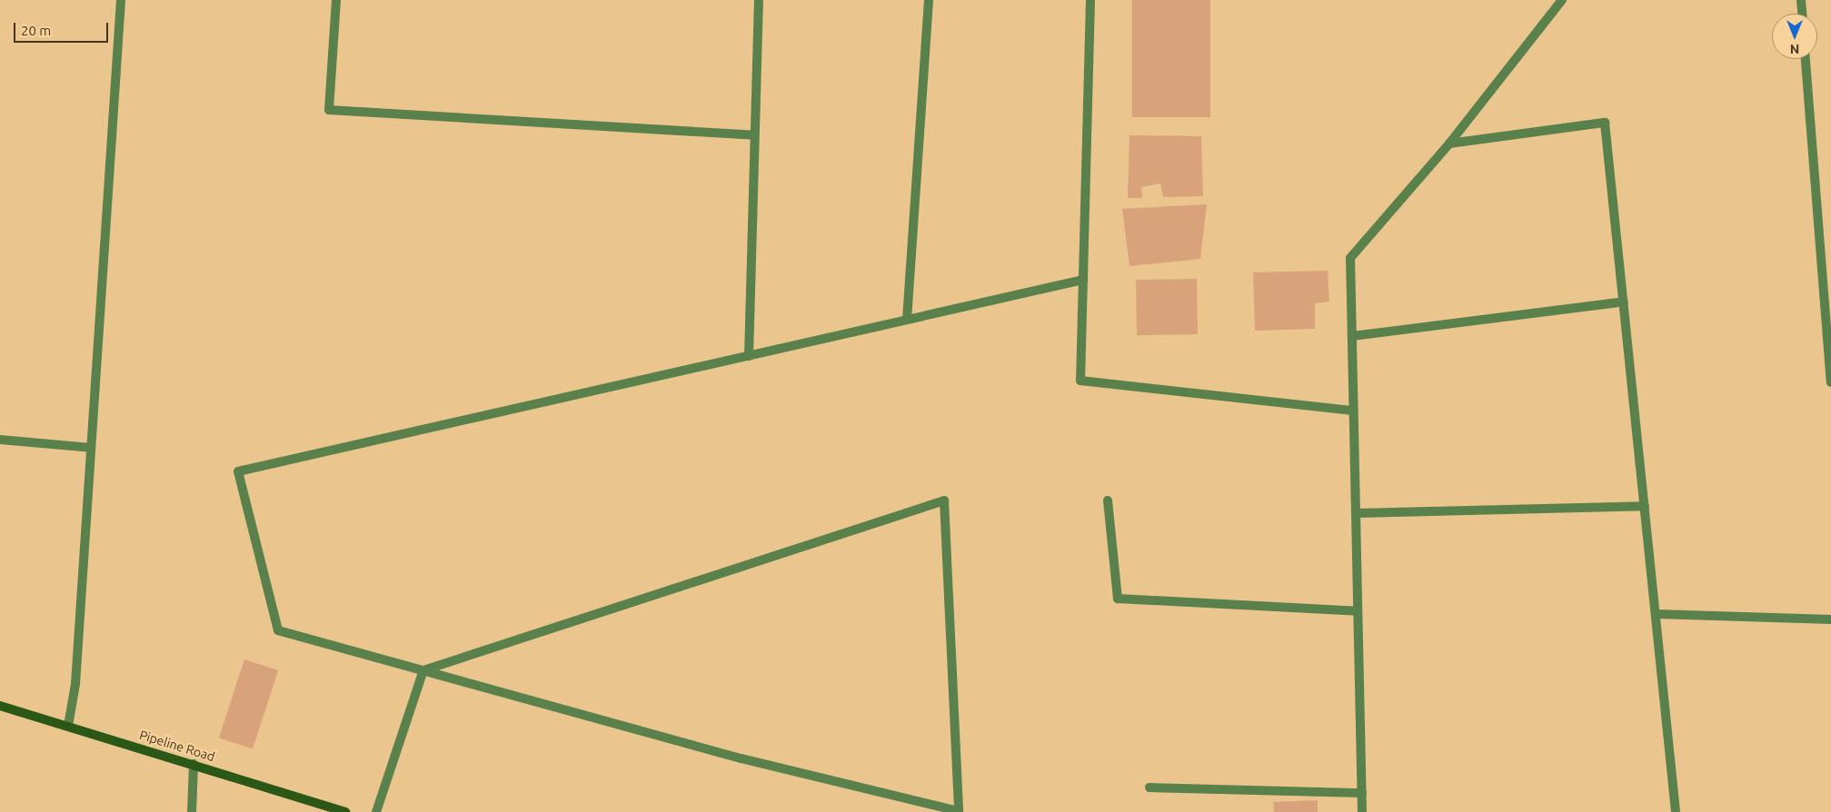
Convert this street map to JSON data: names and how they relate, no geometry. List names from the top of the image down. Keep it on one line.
{"streets":{"main road":["Pipeline Road"]},"scale_bar":"20 m","north":"bottom"}
